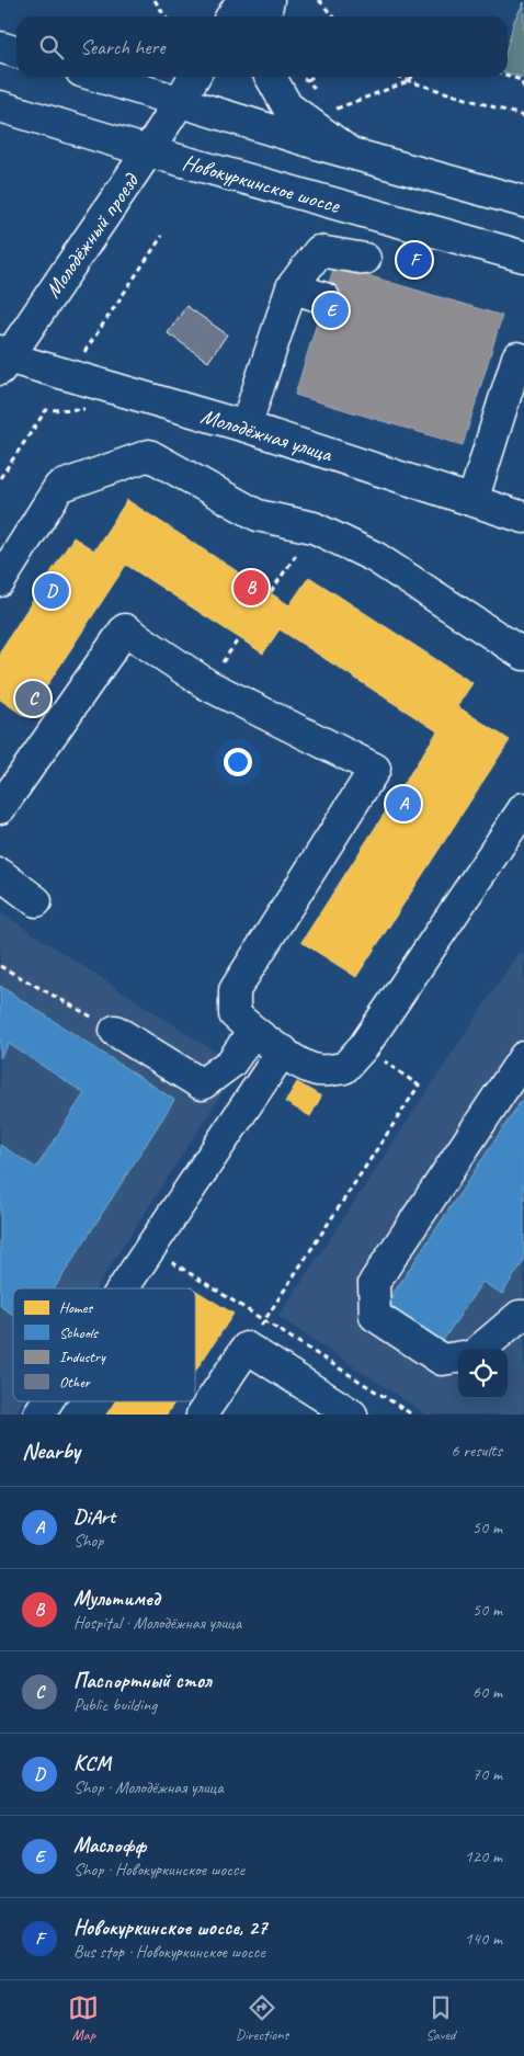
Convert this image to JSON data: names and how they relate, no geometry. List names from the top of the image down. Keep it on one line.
{"streets":{"main road":["Новокуркинское шоссе","Молодёжный проезд","Молодёжная улица"]},"crossings":[["Новокуркинское шоссе","Молодёжный проезд"],["Молодёжный проезд","Молодёжная улица"]],"legend":["Homes","Schools","Industry","Other"],"page":{"search":"Search here","pins":["F","E","B","D","C","A"],"heading":["Nearby","6 results"],"list":[{"mark":"A","name":"DiArt","note":"Shop","value":"50 m"},{"mark":"B","name":"Мультимед","note":"Hospital · Молодёжная улица","value":"50 m"},{"mark":"C","name":"Паспортный стол","note":"Public building","value":"60 m"},{"mark":"D","name":"КСМ","note":"Shop · Молодёжная улица","value":"70 m"},{"mark":"E","name":"Маслофф","note":"Shop · Новокуркинское шоссе","value":"120 m"},{"mark":"F","name":"Новокуркинское шоссе, 27","note":"Bus stop · Новокуркинское шоссе","value":"140 m"}],"nav":["Map","Directions","Saved"]}}
